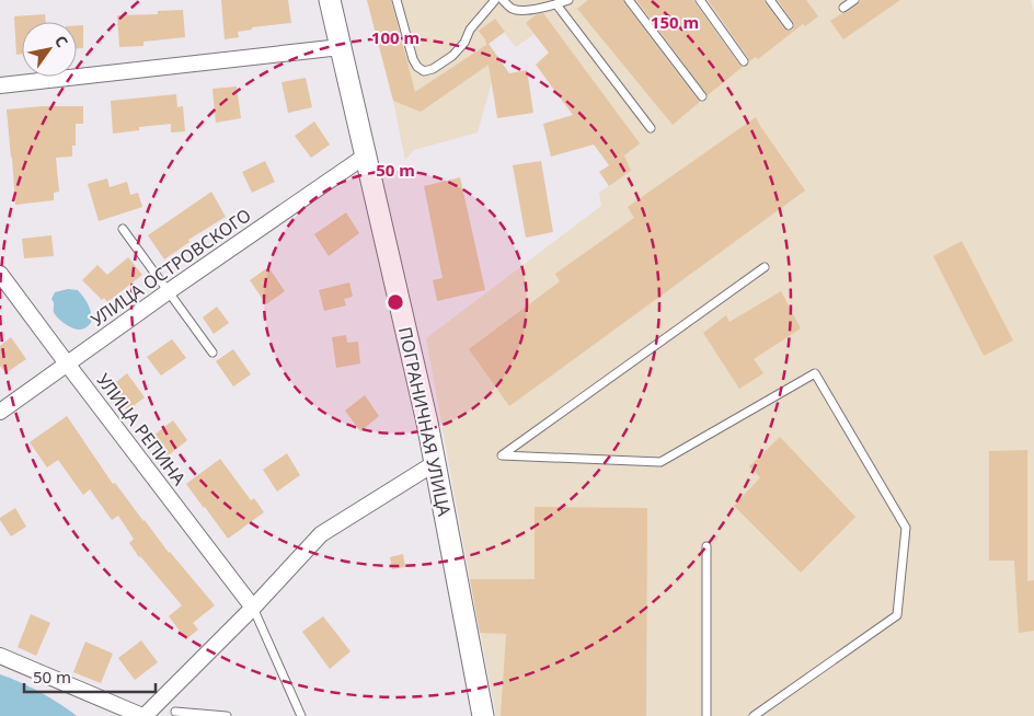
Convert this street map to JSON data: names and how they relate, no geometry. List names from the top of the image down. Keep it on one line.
{"streets":{"street":["УЛИЦА ОСТРОВСКОГО","ПОГРАНИЧНАЯ УЛИЦА","УЛИЦА РЕПИНА"]},"crossings":[["УЛИЦА ОСТРОВСКОГО","ПОГРАНИЧНАЯ УЛИЦА"],["УЛИЦА ОСТРОВСКОГО","УЛИЦА РЕПИНА"]],"scale_bar":"50 m","north":"top right","rings":["150 m","100 m","50 m"]}
